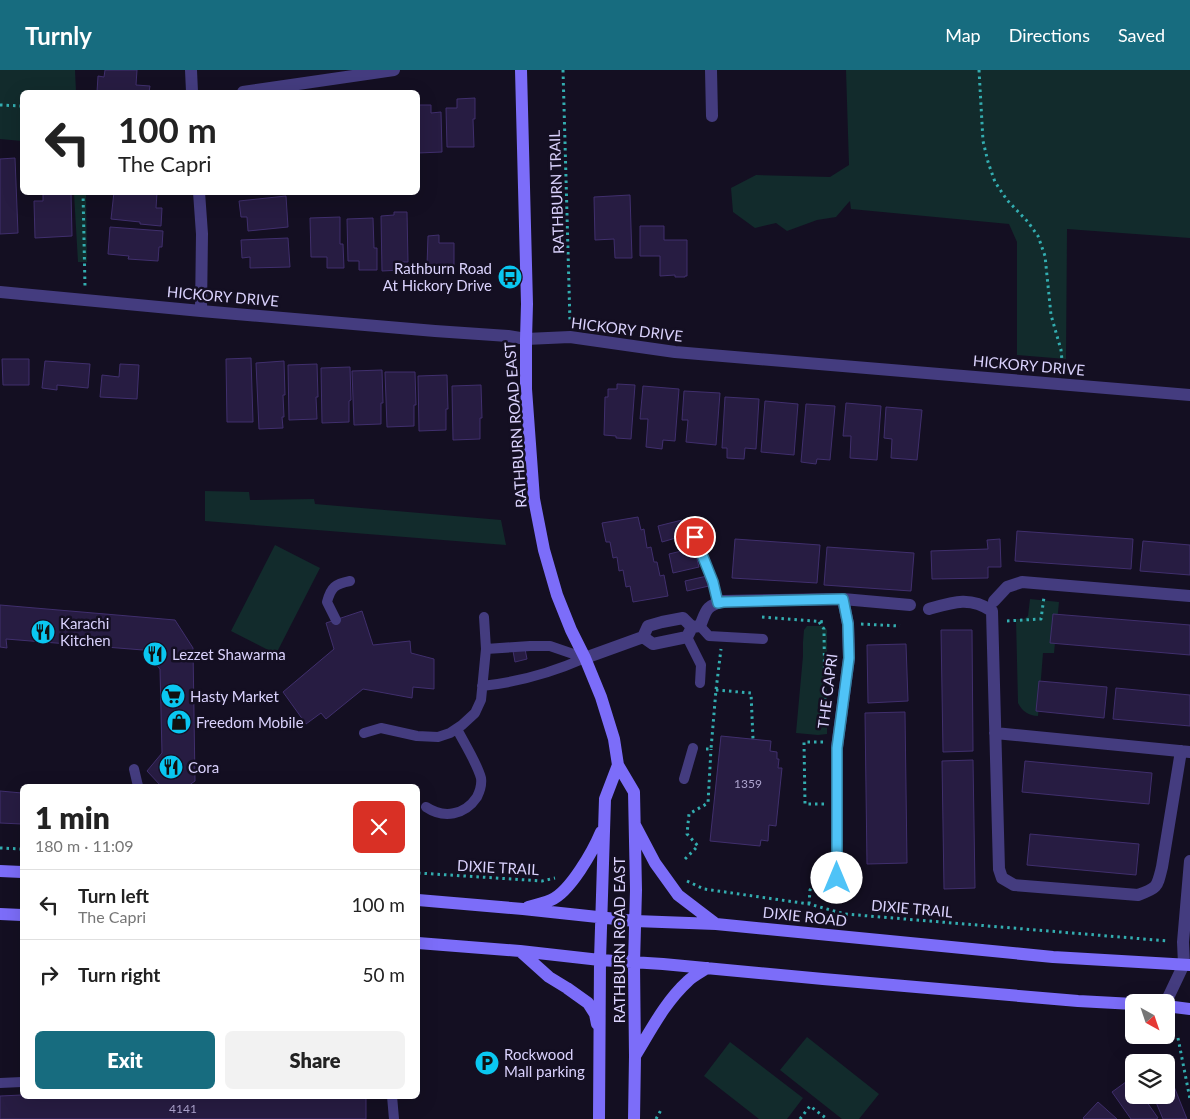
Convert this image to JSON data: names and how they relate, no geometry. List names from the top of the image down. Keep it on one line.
{"streets":{"main road":["RATHBURN ROAD EAST","DIXIE ROAD"],"street":["HICKORY DRIVE","THE CAPRI"],"path":["RATHBURN TRAIL","DIXIE TRAIL"]},"crossings":[["HICKORY DRIVE","RATHBURN ROAD EAST"],["RATHBURN ROAD EAST","DIXIE ROAD"]],"places":{"bus stop":["Rathburn Road At Hickory Drive"],"restaurant":["Karachi Kitchen","Lezzet Shawarma","Cora"],"supermarket":["Hasty Market"],"shop":["Freedom Mobile"],"parking":["Rockwood Mall parking"]},"house_numbers":["1359","4141"],"north":"bottom right","page":{"header":"Turnly","nav":["Map","Directions","Saved"],"turn":["100 m","The Capri"],"heading":["1 min","180 m · 11:09"],"list":[{"name":"Turn left","note":"The Capri","value":"100 m"},{"name":"Turn right","value":"50 m"}],"buttons":["Exit","Share"]}}
